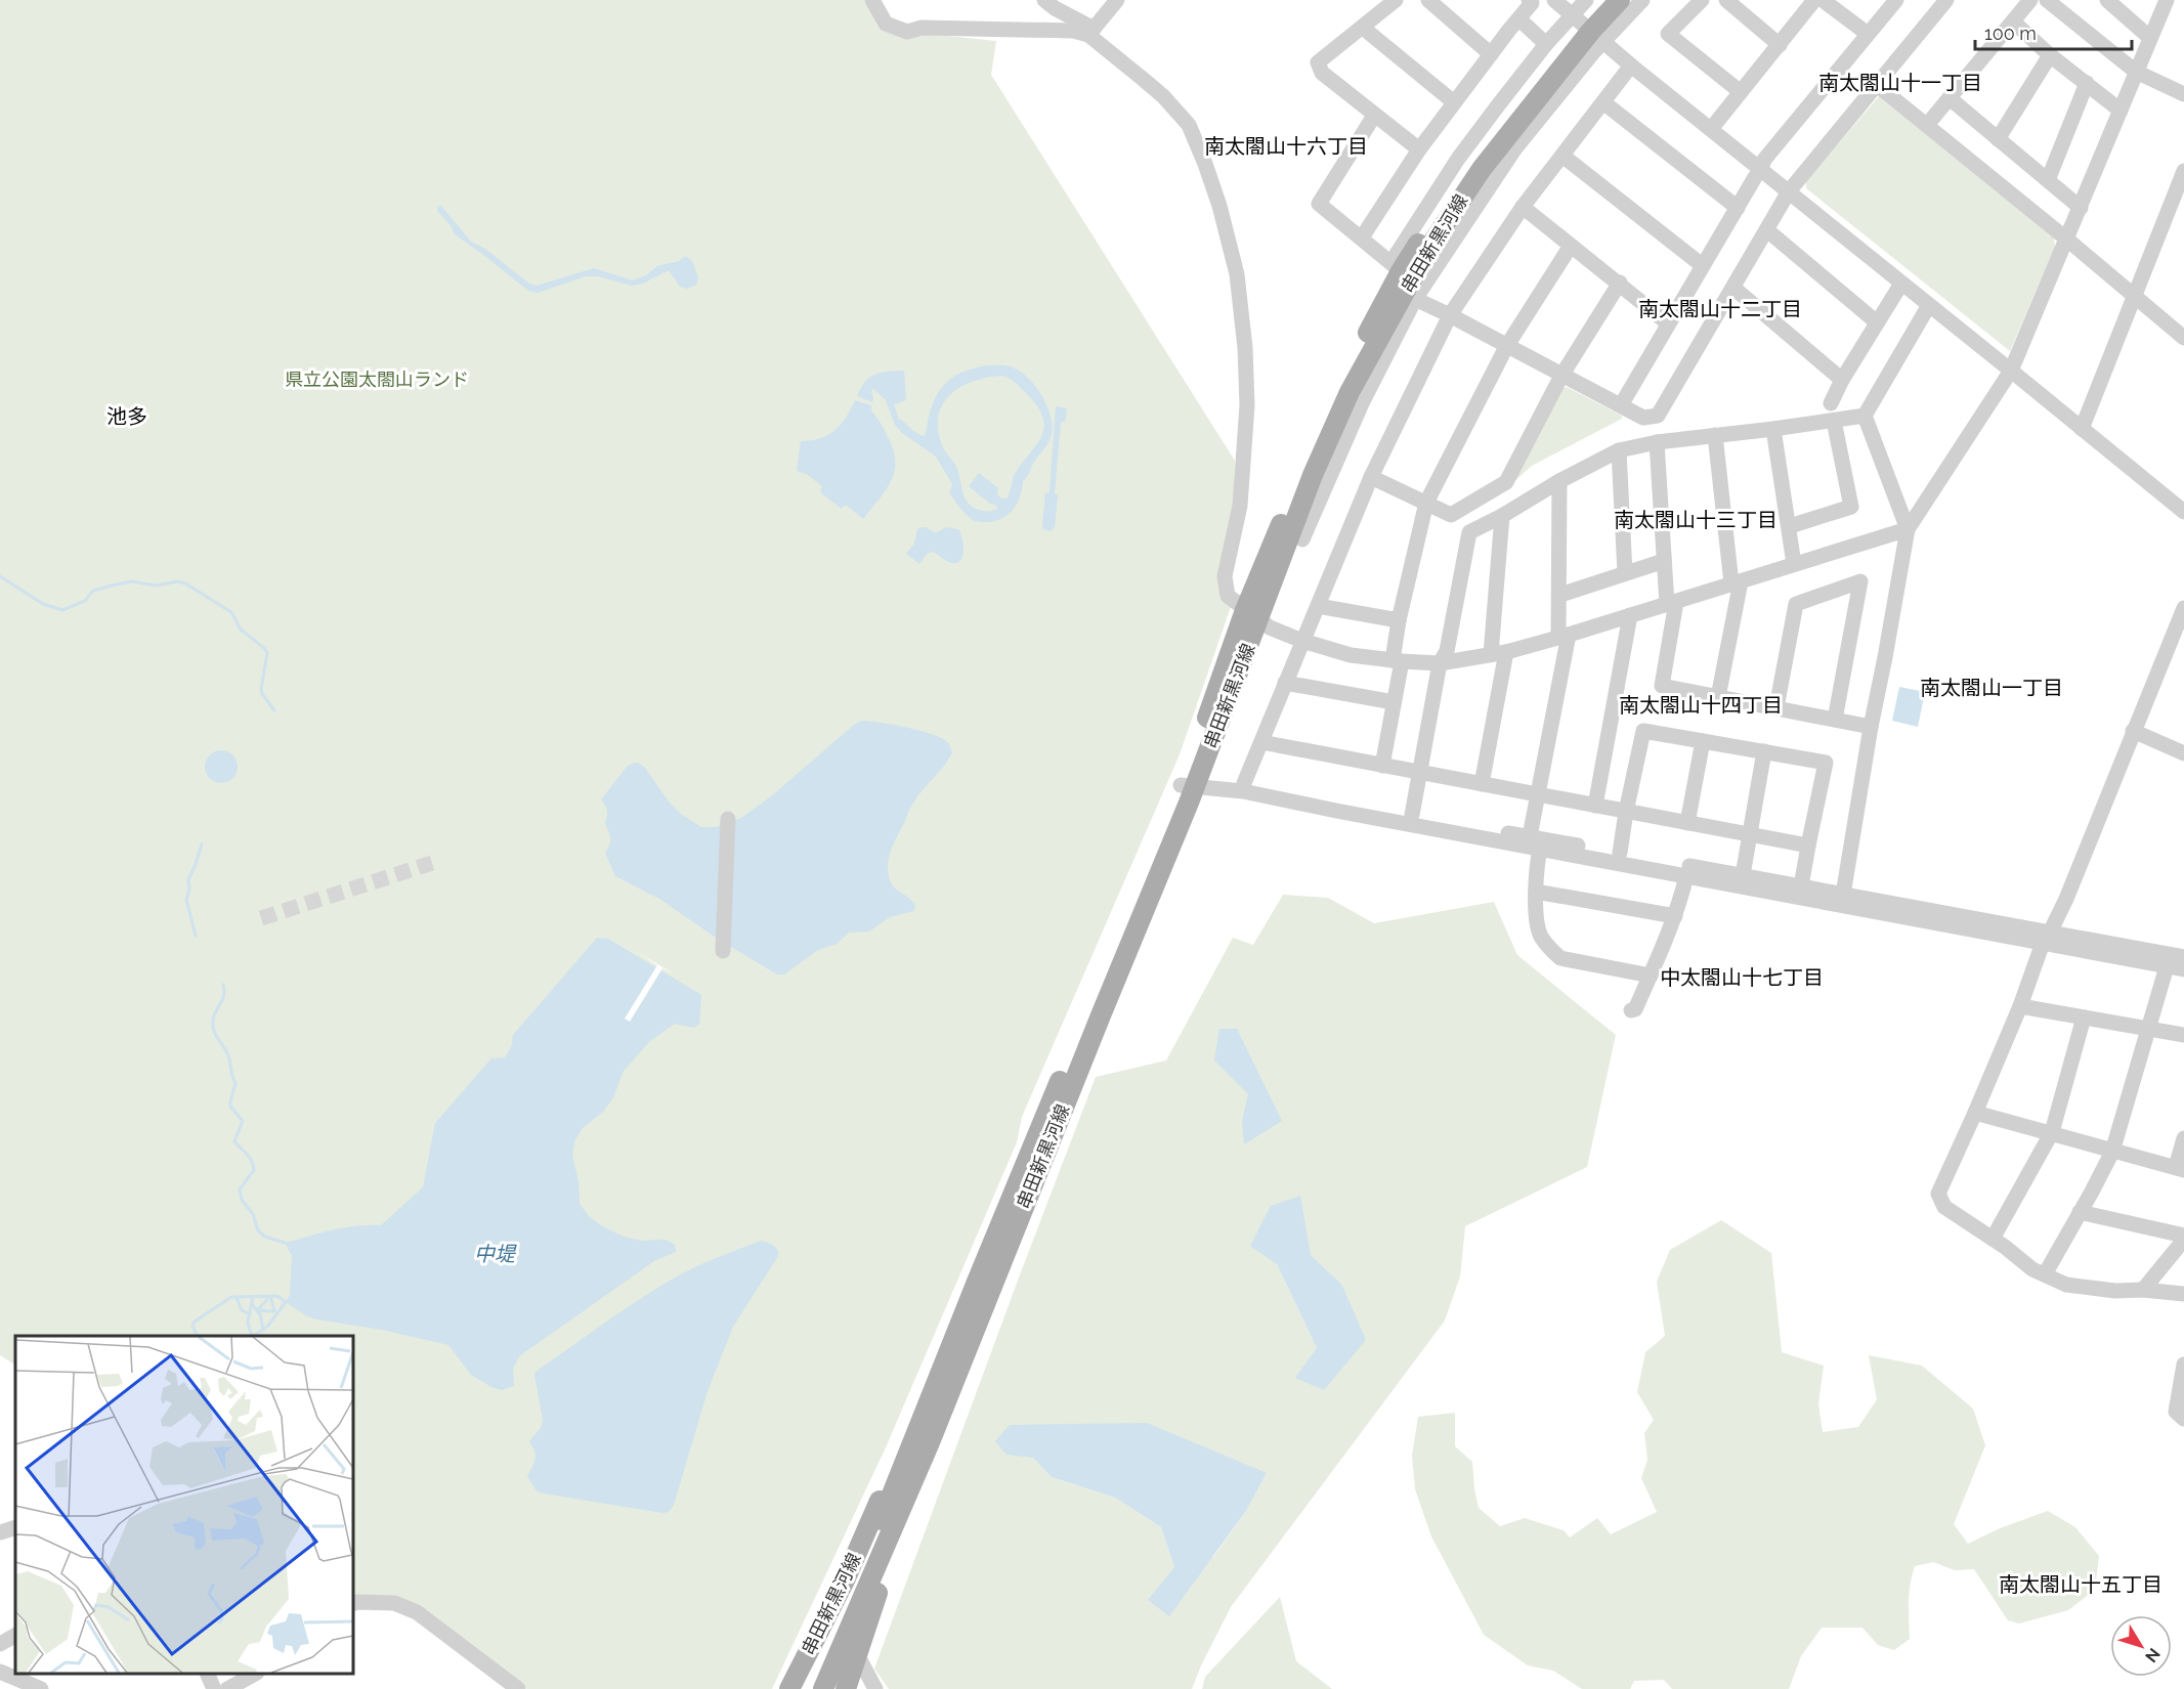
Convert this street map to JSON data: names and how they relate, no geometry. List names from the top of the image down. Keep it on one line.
{"streets":{"main road":["串田新黒河線"]},"districts":["南太閤山十一丁目","南太閤山十六丁目","南太閤山十二丁目","池多","南太閤山十三丁目","南太閤山一丁目","南太閤山十四丁目","中太閤山十七丁目","南太閤山十五丁目"],"water":["中堤"],"parks":["県立公園太閤山ランド"],"scale_bar":"100 m","north":"bottom right"}
